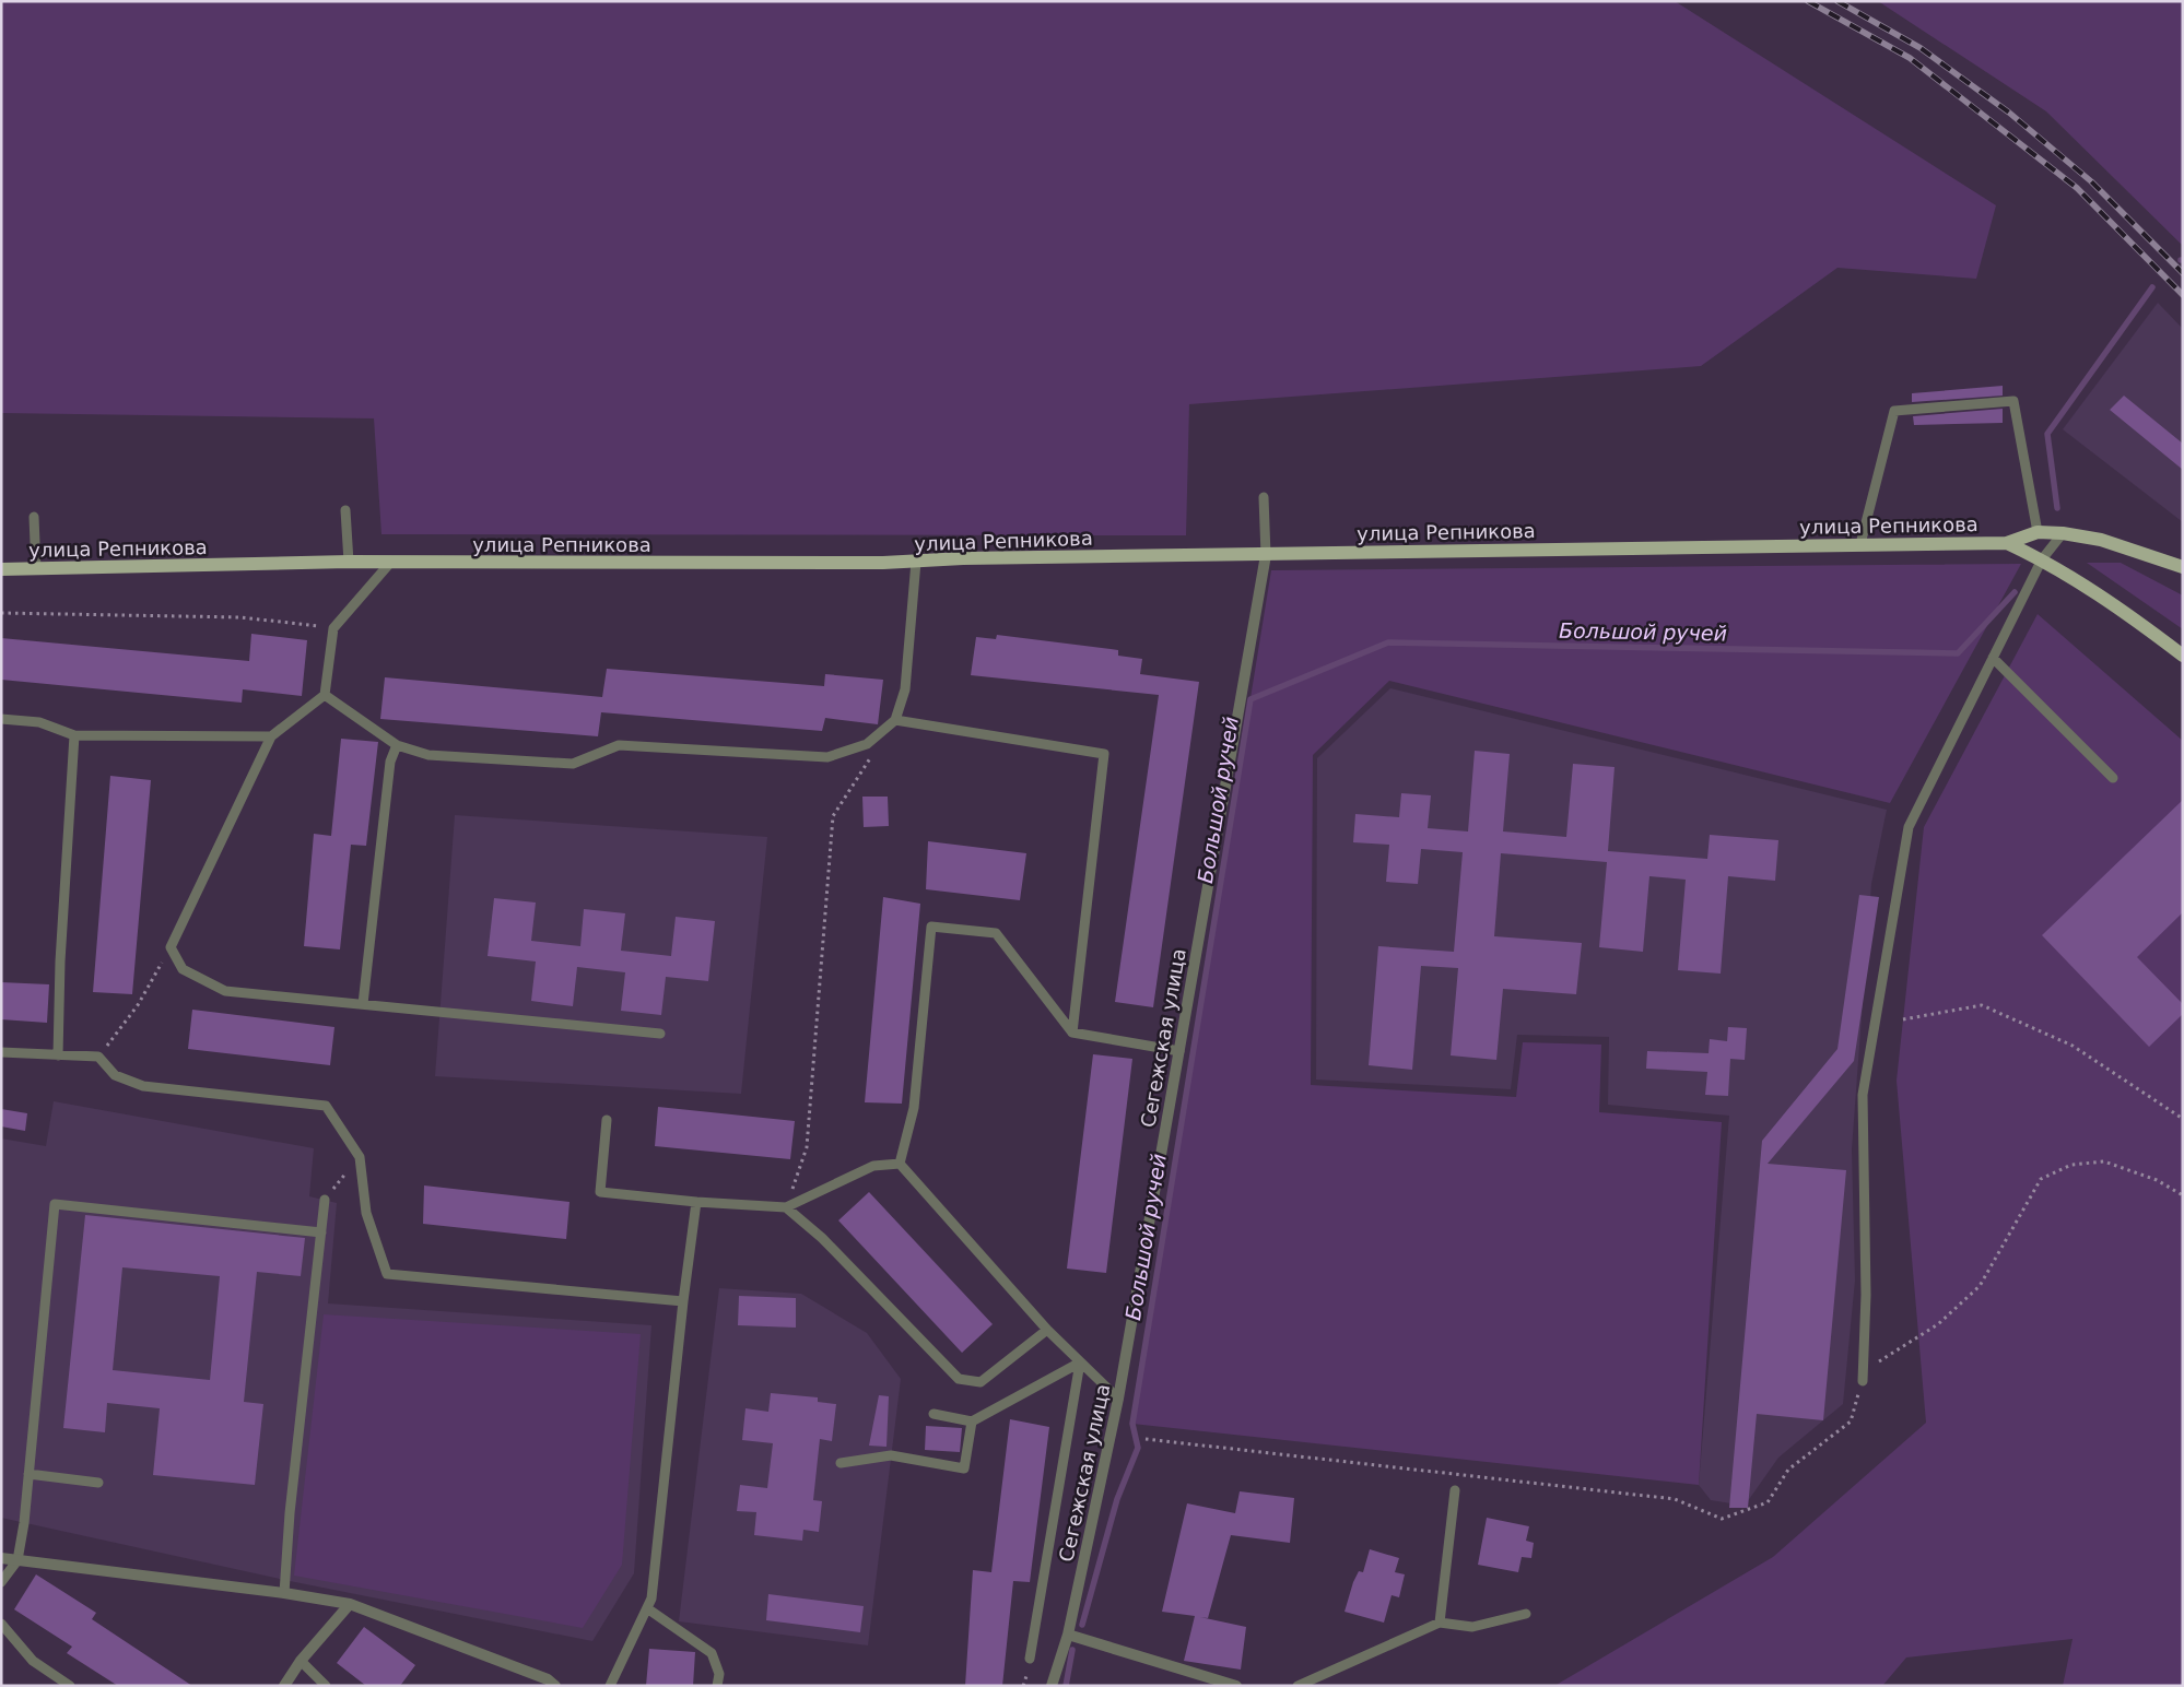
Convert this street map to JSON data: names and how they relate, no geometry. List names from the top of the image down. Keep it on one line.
{"streets":{"main road":["улица Репникова"],"street":["Сегежская улица"]},"crossings":[["улица Репникова","Сегежская улица"]],"water":["Большой ручей"]}
